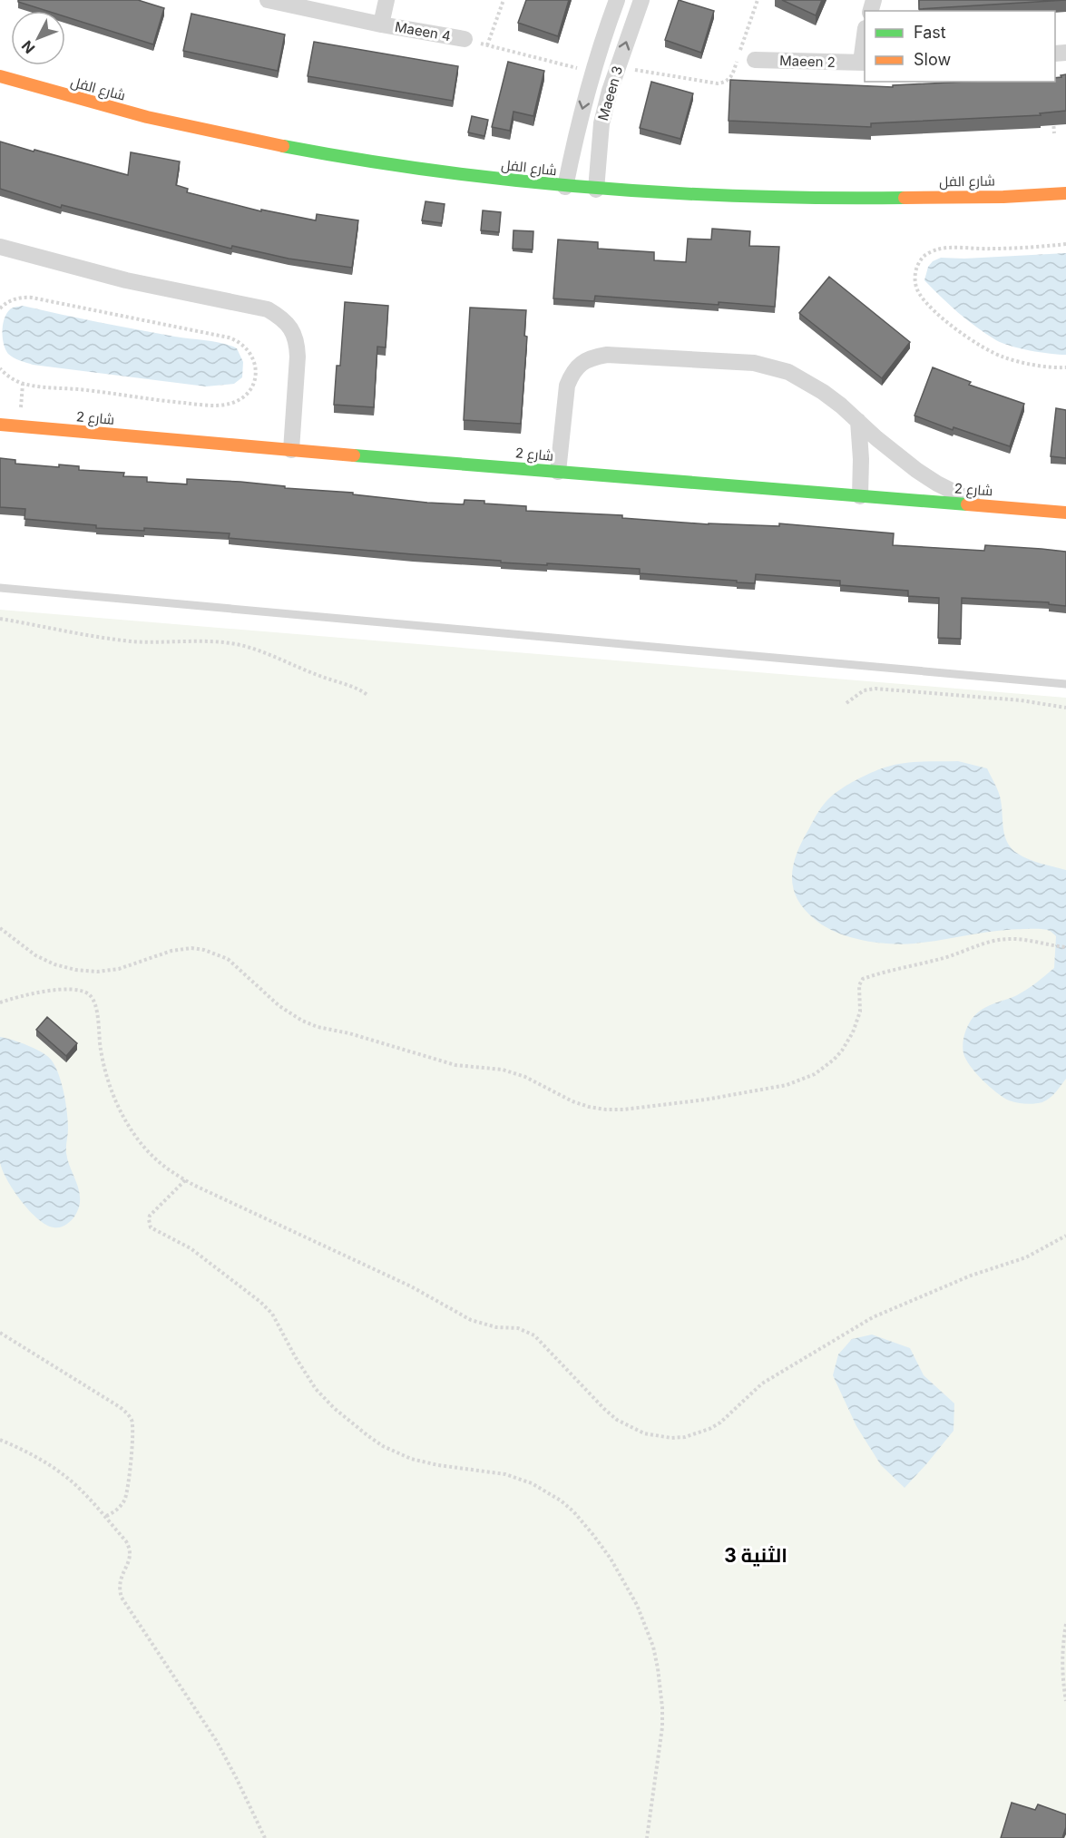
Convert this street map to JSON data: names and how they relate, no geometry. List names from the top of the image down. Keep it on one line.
{"streets":{"street":["Maeen 4","Maeen 2","شارع الفل","Maeen 3","شارع 2"]},"crossings":[["شارع الفل","Maeen 3"]],"districts":["الثنية 3"],"legend":["Fast","Slow"],"north":"bottom left"}
